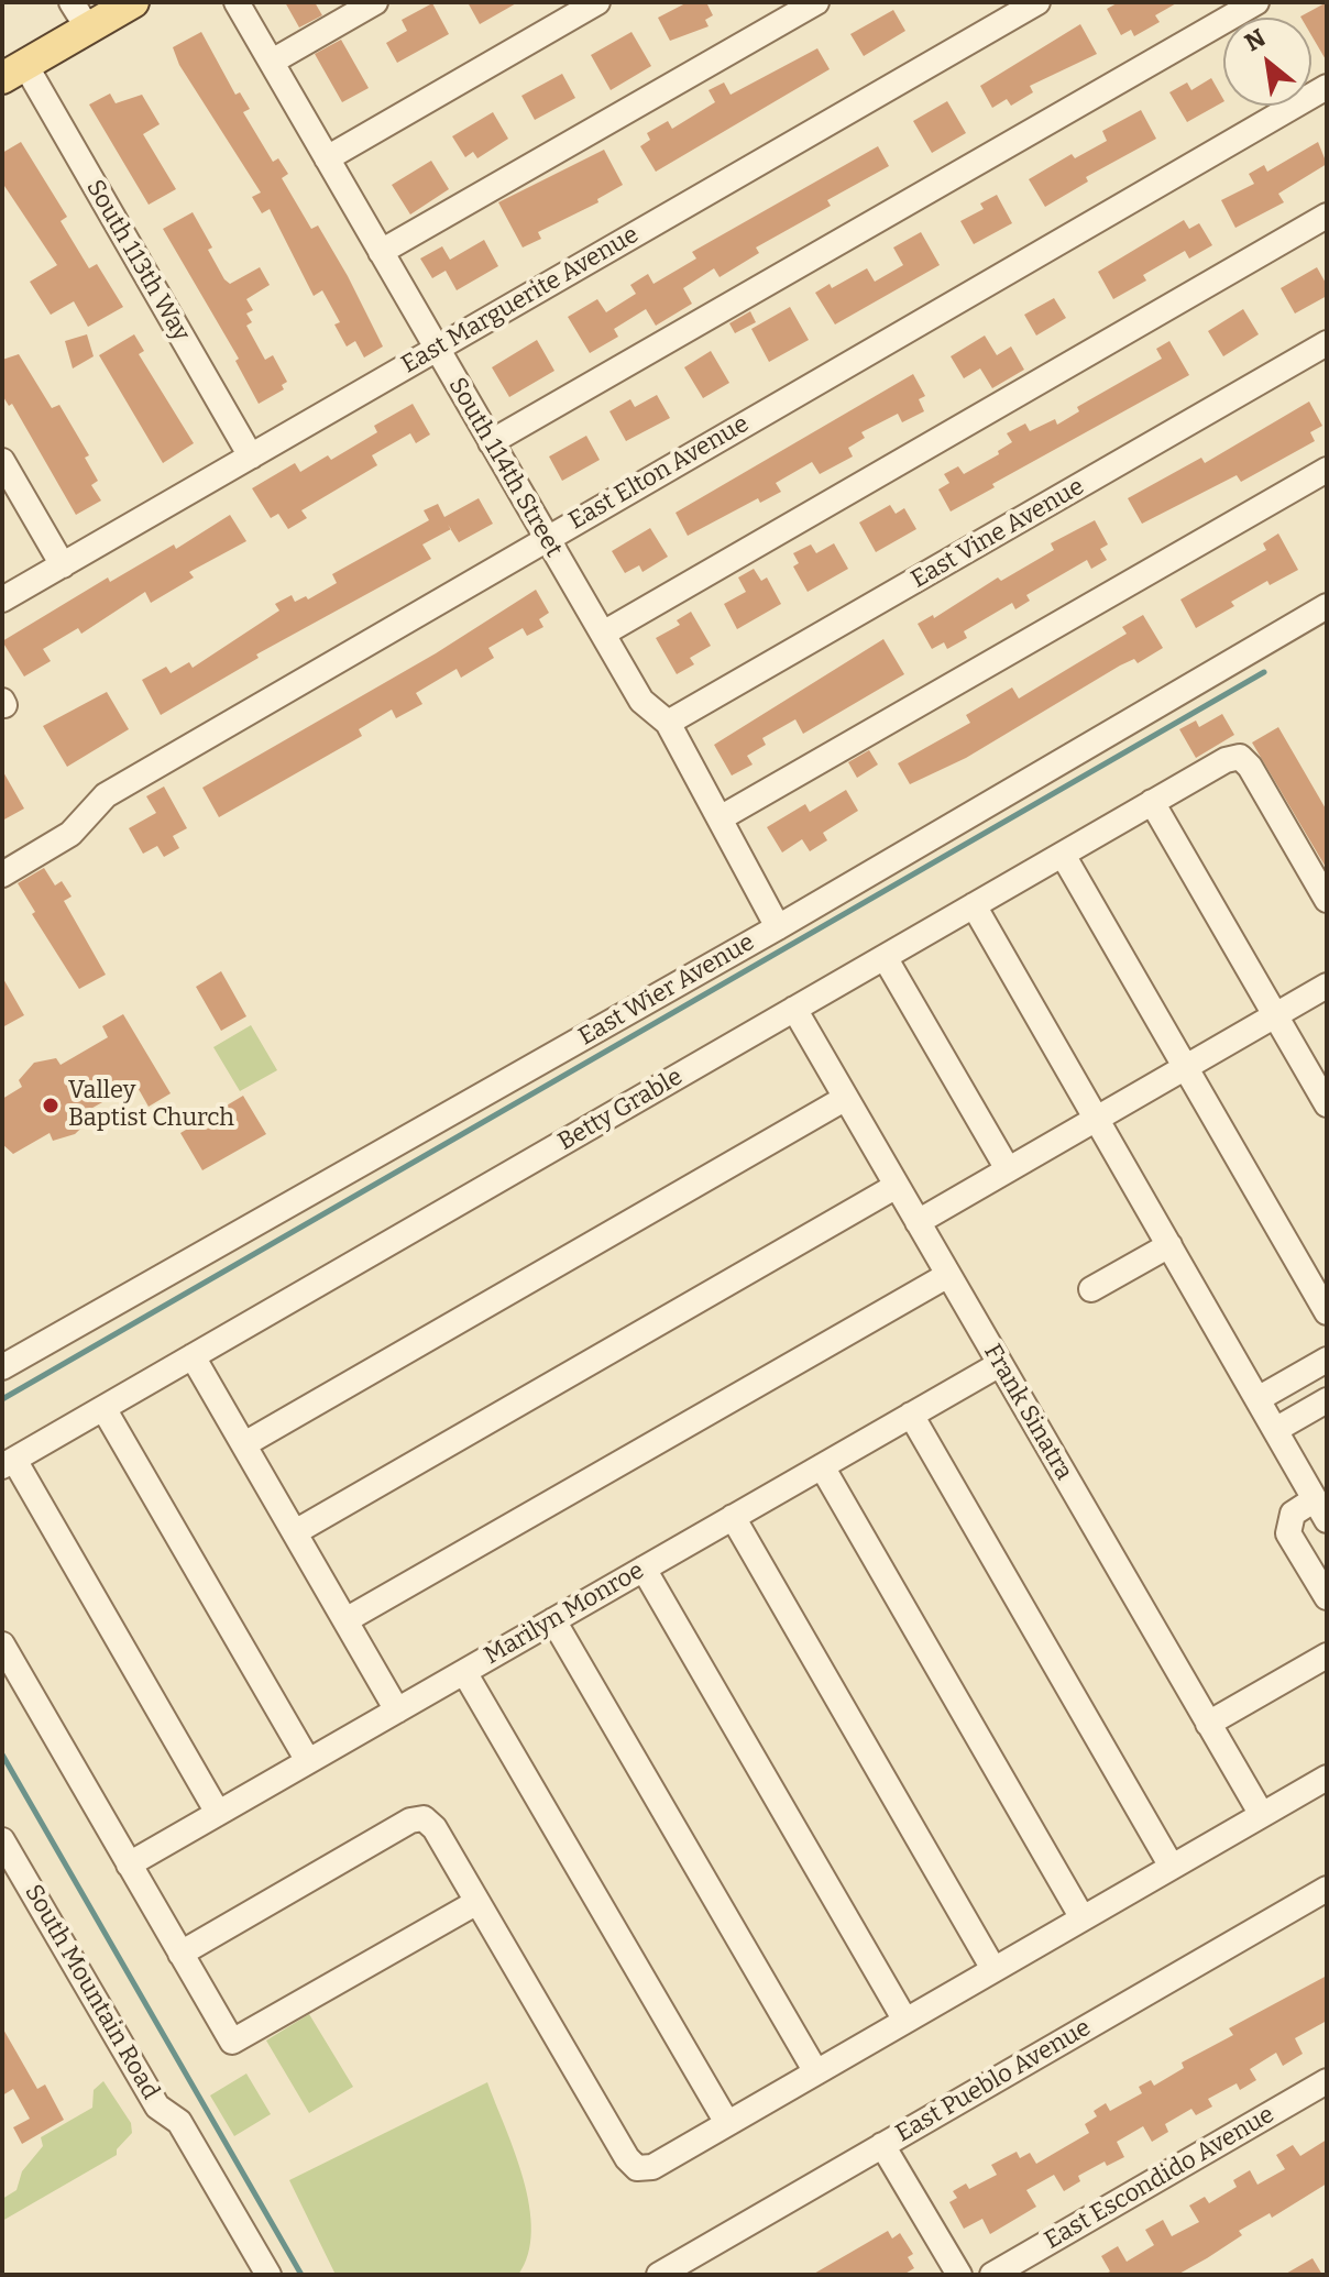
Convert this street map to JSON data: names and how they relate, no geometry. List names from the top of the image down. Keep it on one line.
{"streets":{"street":["South 113th Way","East Marguerite Avenue","South 114th Street","East Elton Avenue","East Vine Avenue","East Wier Avenue","Betty Grable","Frank Sinatra","Marilyn Monroe","South Mountain Road","East Pueblo Avenue","East Escondido Avenue"]},"crossings":[["South 113th Way","East Marguerite Avenue"],["East Marguerite Avenue","South 114th Street"],["South 114th Street","East Elton Avenue"],["South 114th Street","East Vine Avenue"],["South 114th Street","East Wier Avenue"],["Betty Grable","Frank Sinatra"],["Frank Sinatra","Marilyn Monroe"]],"places":["Valley Baptist Church"],"north":"top left"}
